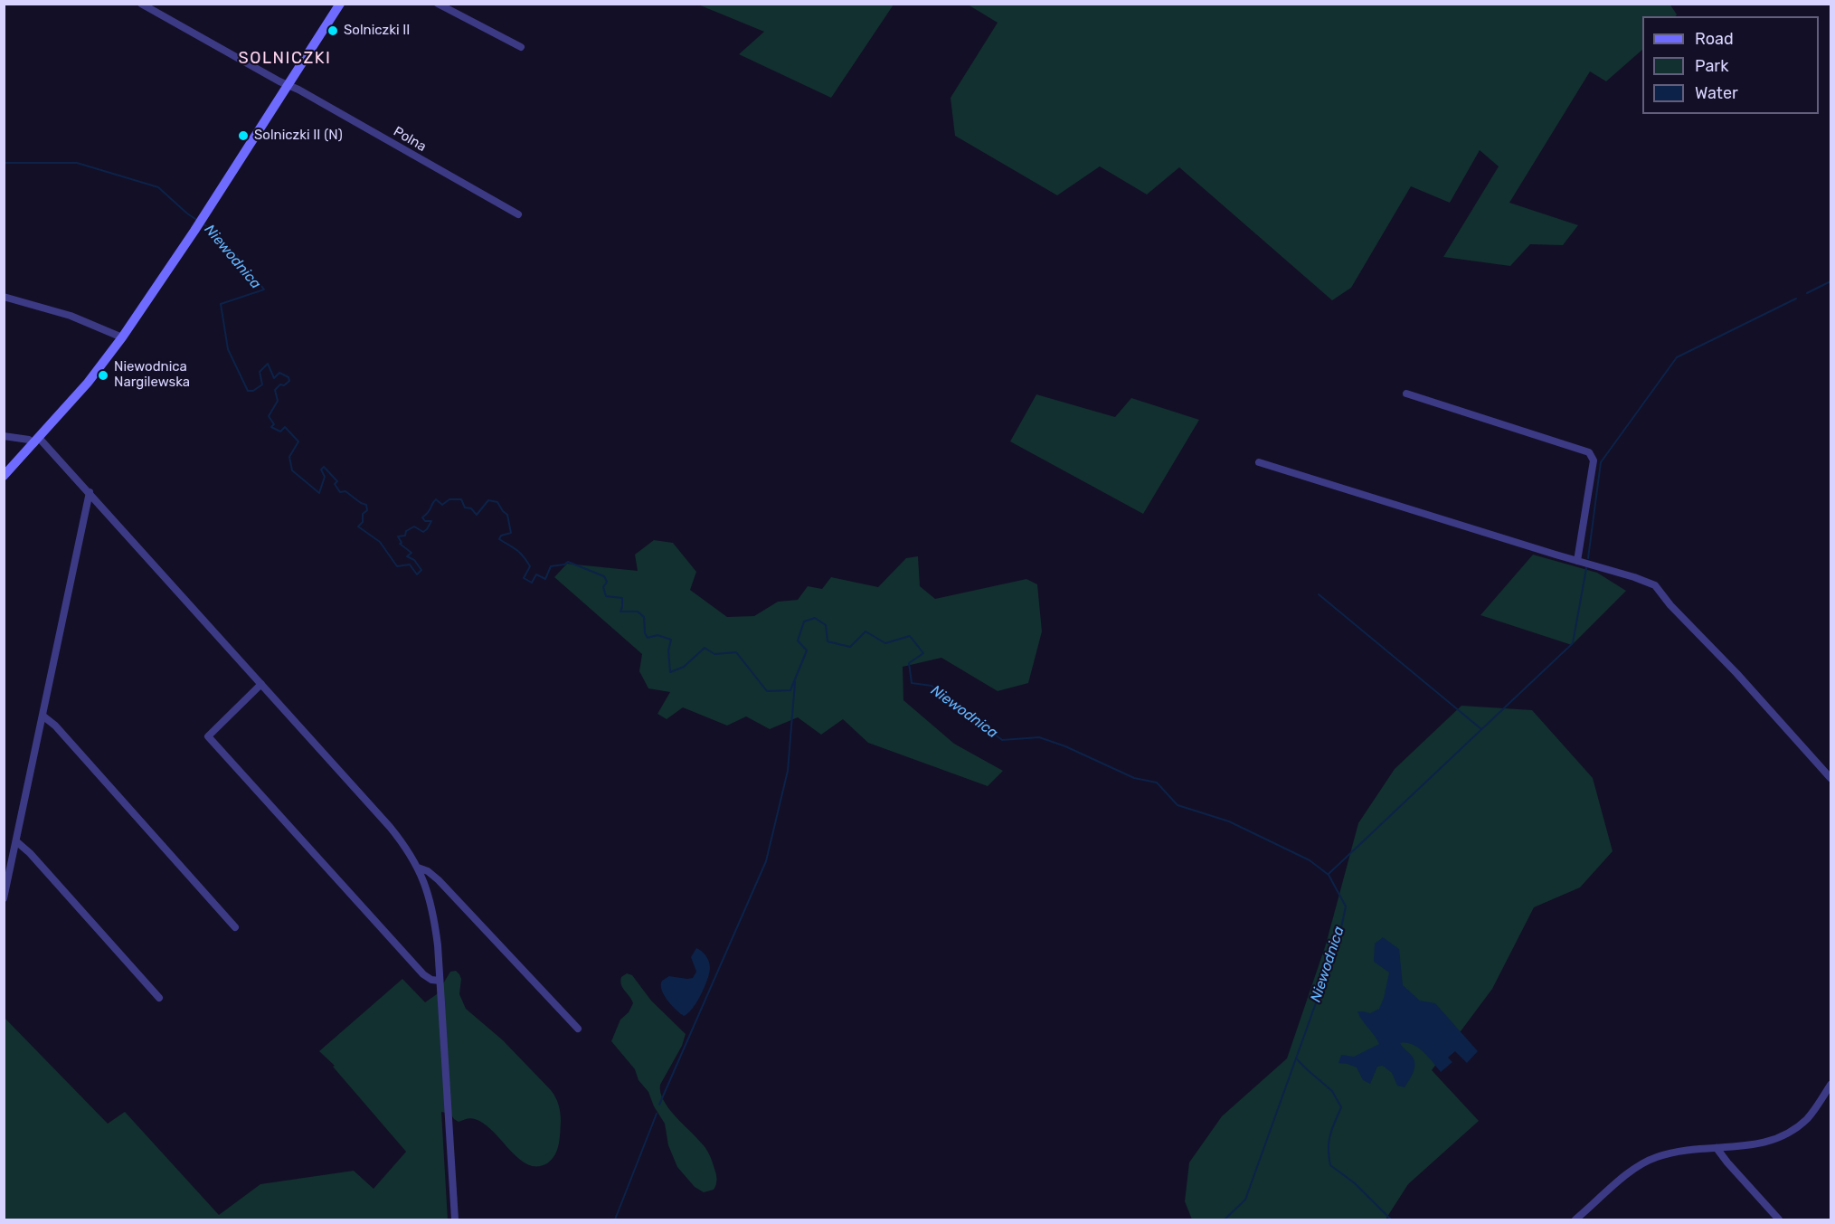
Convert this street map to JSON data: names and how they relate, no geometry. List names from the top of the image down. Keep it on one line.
{"streets":{"street":["Polna"]},"districts":["SOLNICZKI"],"water":["Niewodnica"],"places":["Solniczki II","Solniczki II (N)","Niewodnica Nargilewska"],"legend":["Road","Park","Water"]}
